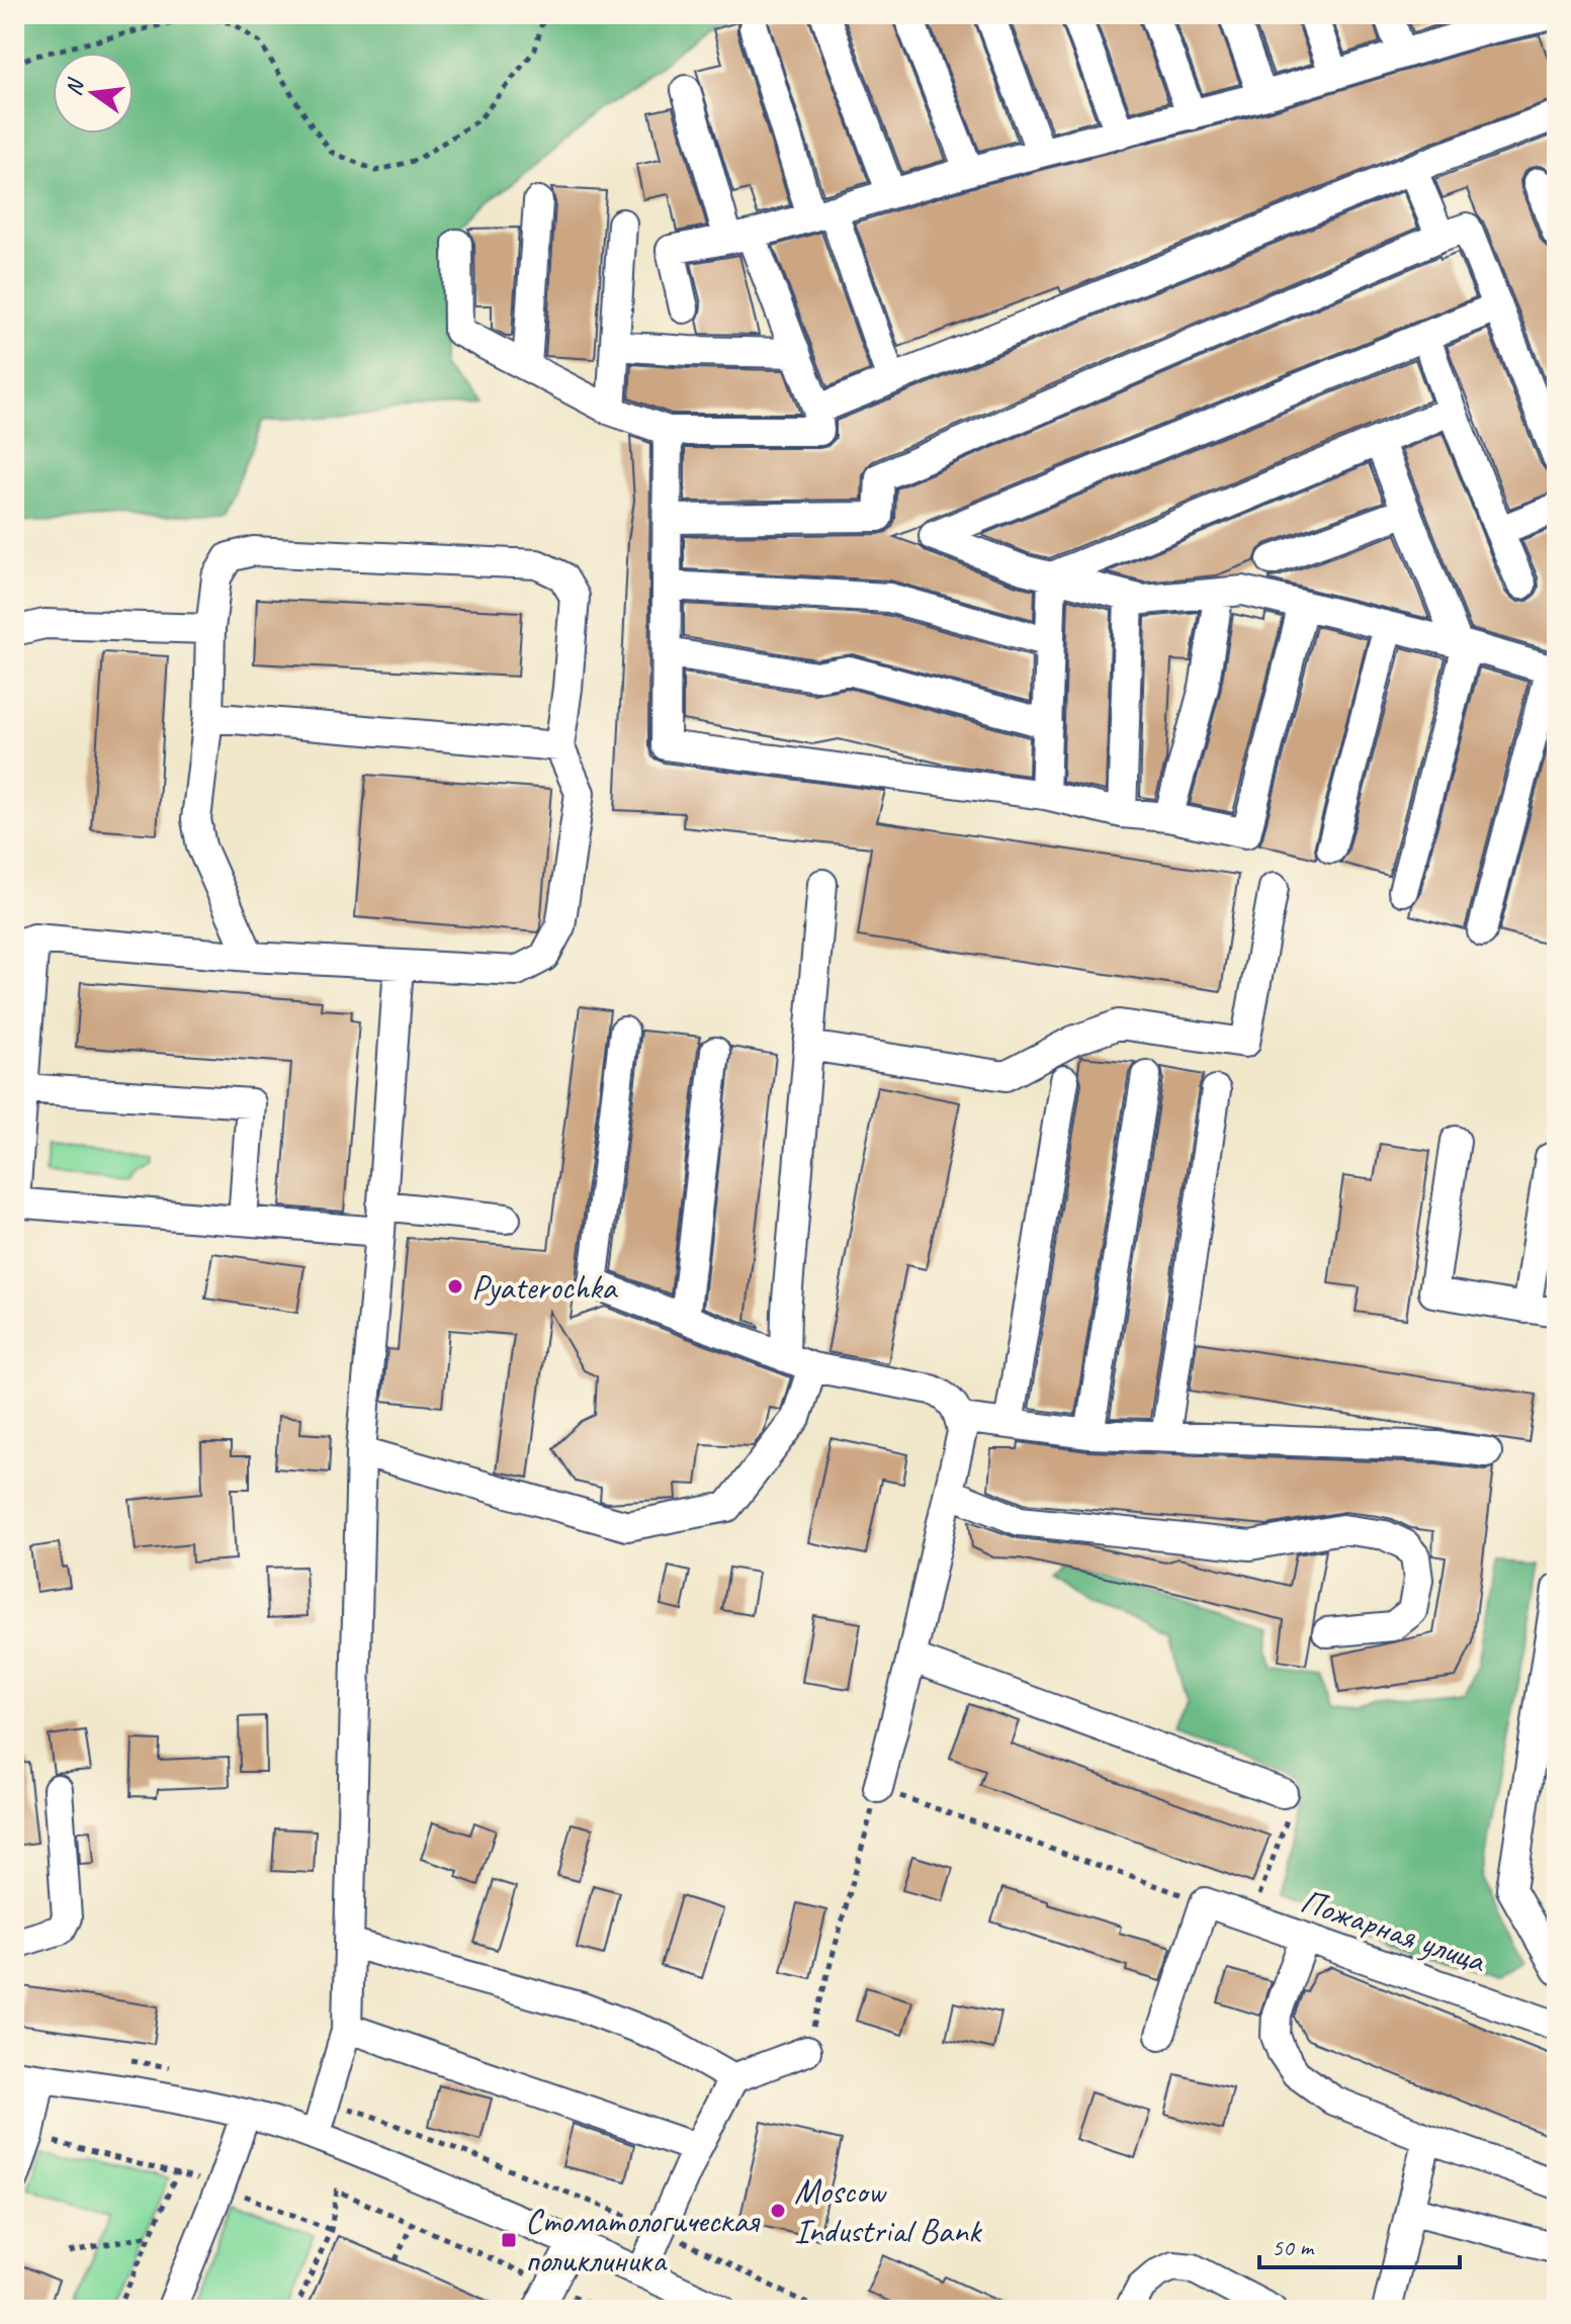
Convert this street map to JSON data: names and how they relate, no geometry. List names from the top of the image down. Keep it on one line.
{"streets":{"street":["Пожарная улица"]},"places":{"other":["Pyaterochka","Moscow Industrial Bank"],"transit":["Стоматологическая поликлиника"]},"scale_bar":"50 m","north":"left"}
